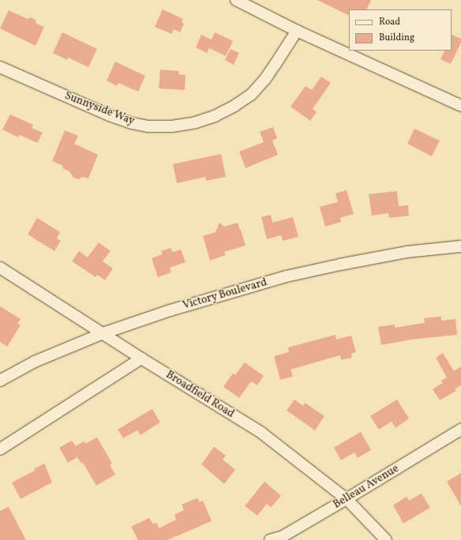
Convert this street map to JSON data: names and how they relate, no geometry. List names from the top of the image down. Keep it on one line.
{"streets":{"street":["Sunnyside Way","Victory Boulevard","Broadfield Road","Belleau Avenue"]},"crossings":[["Victory Boulevard","Broadfield Road"],["Broadfield Road","Belleau Avenue"]],"legend":["Road","Building"]}
